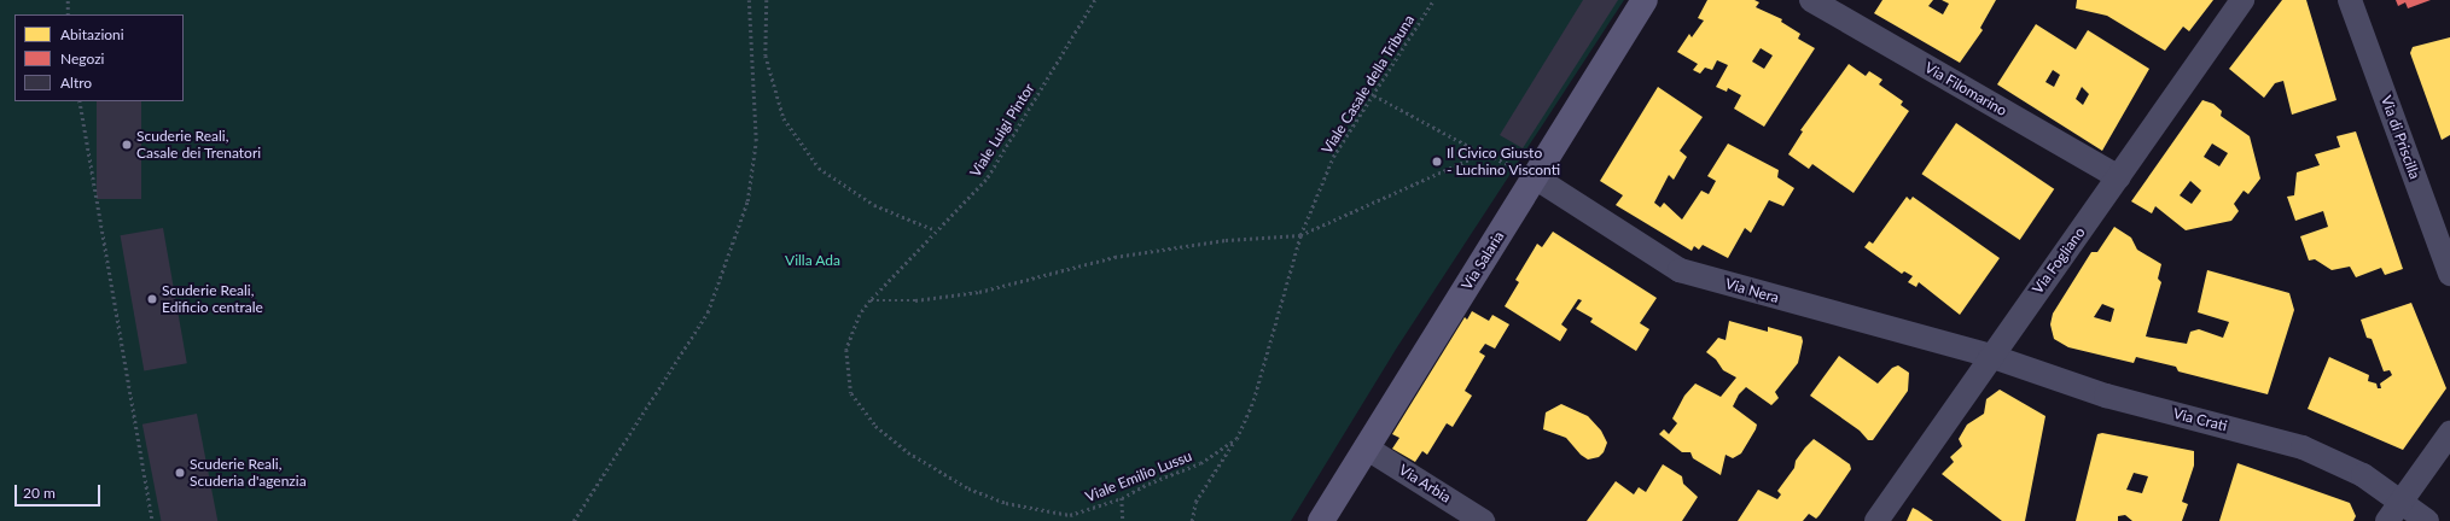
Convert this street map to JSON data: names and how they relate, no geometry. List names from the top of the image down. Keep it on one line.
{"streets":{"main road":["Via Salaria"],"street":["Via Filomarino","Via di Priscilla","Via Fogliano","Via Nera","Via Crati","Via Arbia"],"path":["Viale Casale della Tribuna","Viale Luigi Pintor","Viale Emilio Lussu"]},"crossings":[["Via Filomarino","Via Fogliano"],["Viale Luigi Pintor","Viale Emilio Lussu"],["Via Salaria","Via Nera"],["Via Salaria","Via Arbia"],["Via Fogliano","Via Nera"],["Via Fogliano","Via Crati"],["Via Nera","Via Crati"]],"parks":["Villa Ada"],"places":["Scuderie Reali, Casale dei Trenatori","Il Civico Giusto - Luchino Visconti","Scuderie Reali, Edificio centrale","Scuderie Reali, Scuderia d'agenzia"],"legend":["Abitazioni","Negozi","Altro"],"scale_bar":"20 m"}
